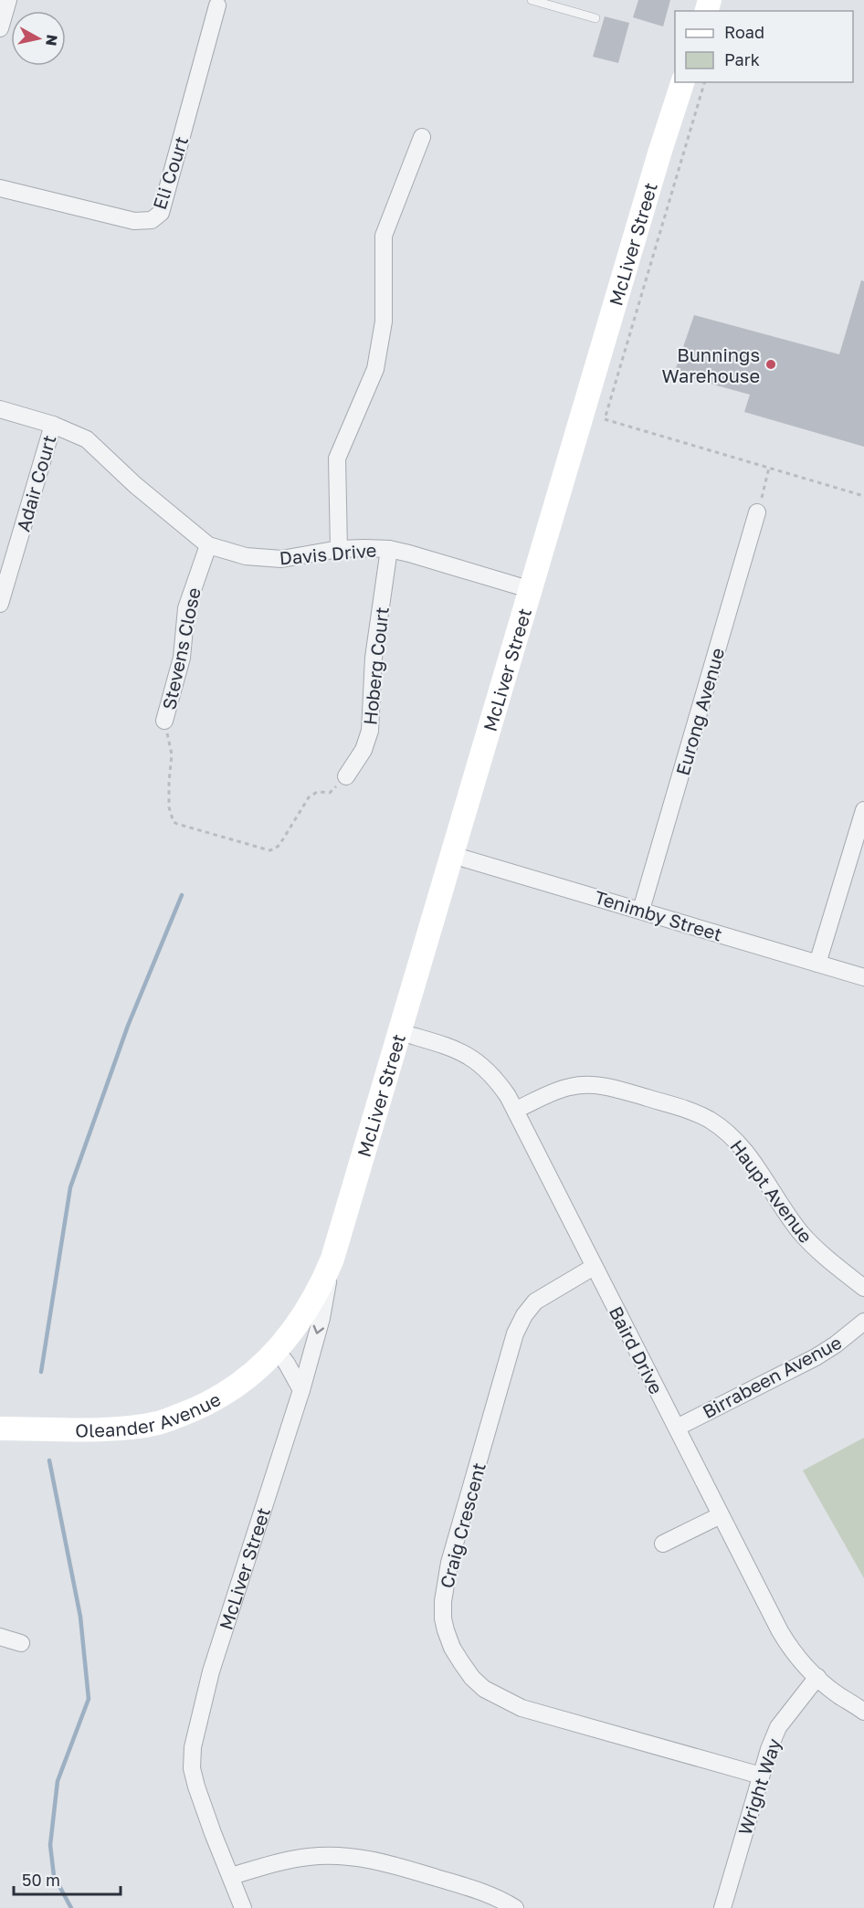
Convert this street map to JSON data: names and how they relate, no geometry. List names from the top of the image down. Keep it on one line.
{"streets":{"street":["Eli Court","McLiver Street","Adair Court","Davis Drive","Stevens Close","Hoberg Court","Eurong Avenue","Tenimby Street","Haupt Avenue","Baird Drive","Birrabeen Avenue","Oleander Avenue","Craig Crescent","Wright Way"]},"crossings":[["McLiver Street","Davis Drive"],["McLiver Street","Tenimby Street"],["McLiver Street","Baird Drive"],["McLiver Street","Oleander Avenue"],["Adair Court","Davis Drive"],["Davis Drive","Stevens Close"],["Davis Drive","Hoberg Court"],["Eurong Avenue","Tenimby Street"],["Haupt Avenue","Baird Drive"],["Baird Drive","Birrabeen Avenue"],["Baird Drive","Craig Crescent"],["Baird Drive","Wright Way"],["Craig Crescent","Wright Way"]],"places":["Bunnings Warehouse"],"legend":["Road","Park"],"scale_bar":"50 m","north":"right"}
